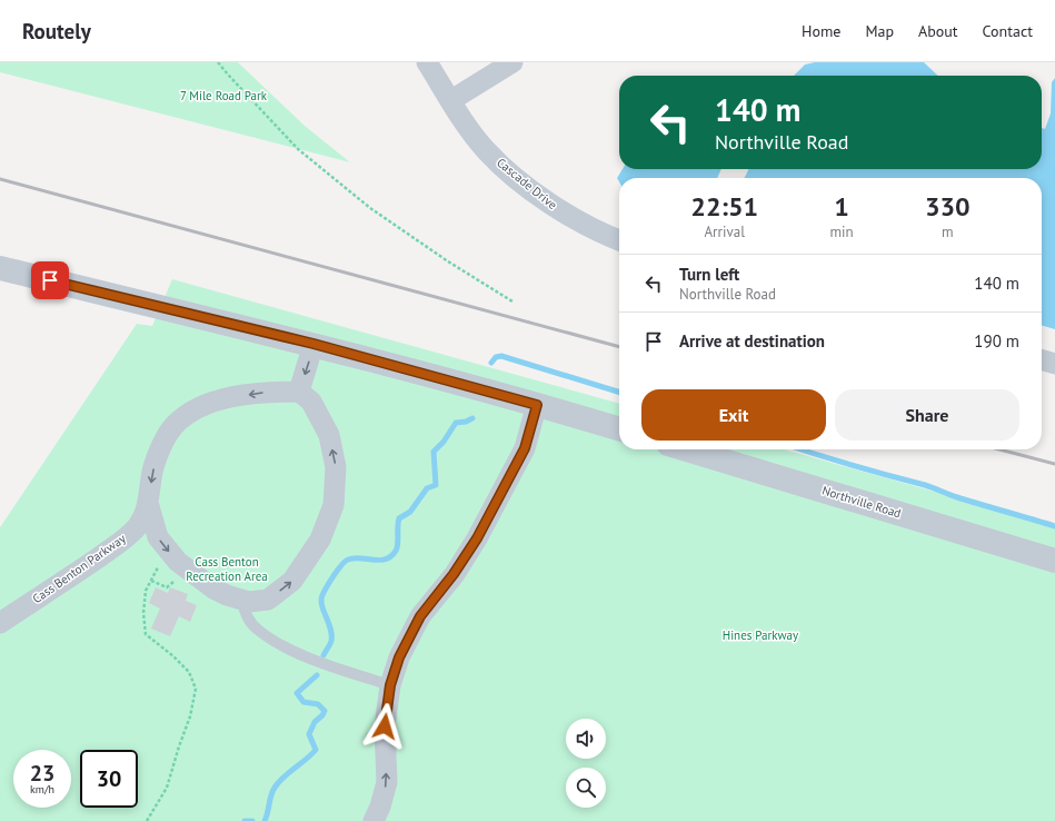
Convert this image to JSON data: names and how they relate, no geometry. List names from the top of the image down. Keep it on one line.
{"streets":{"street":["Cascade Drive","Northville Road","Cass Benton Parkway"]},"one_way":["Cass Benton Parkway"],"parks":["7 Mile Road Park","Cass Benton Recreation Area","Hines Parkway"],"page":{"header":"Routely","nav":["Home","Map","About","Contact"],"turn":["140 m","Northville Road"],"eta":["22:51","Arrival","1","min","330","m"],"list":[{"name":"Turn left","note":"Northville Road","value":"140 m"},{"name":"Arrive at destination","value":"190 m"}],"buttons":["Exit","Share"],"speed":"23 km/h","limit":"30"}}
